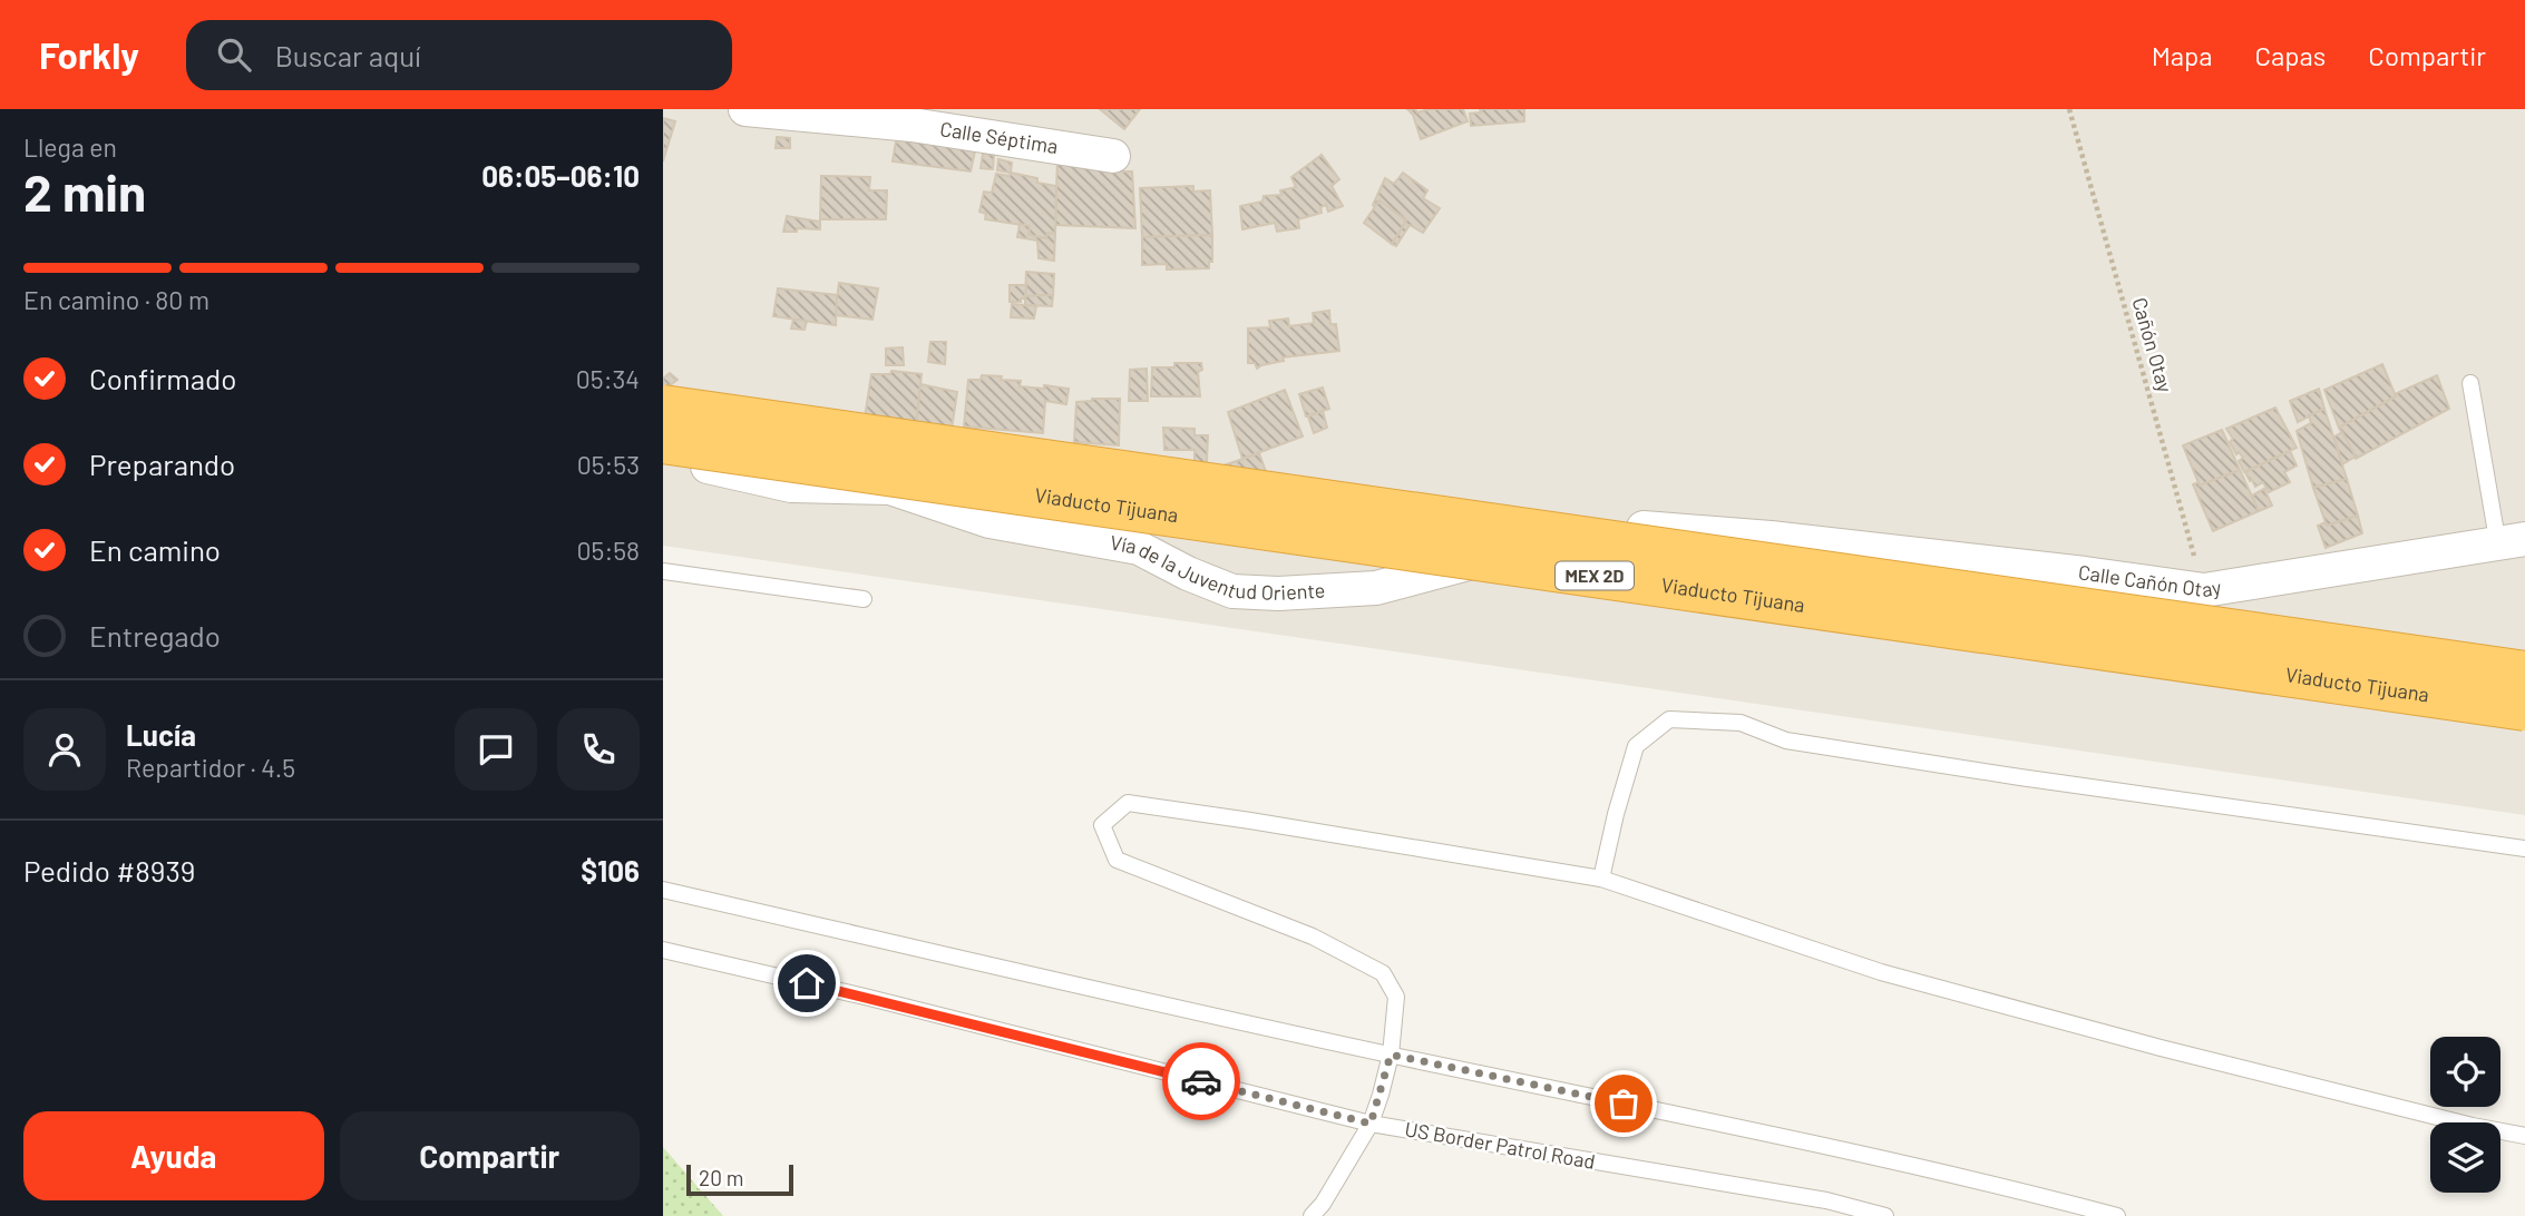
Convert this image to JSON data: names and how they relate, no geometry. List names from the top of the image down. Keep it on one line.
{"streets":{"highway":["Viaducto Tijuana","MEX 2D"],"street":["Calle Séptima","Vía de la Juventud Oriente","Calle Cañón Otay"],"lane":["US Border Patrol Road"],"path":["Cañón Otay"]},"crossings":[["Cañón Otay","Calle Cañón Otay"],["Vía de la Juventud Oriente","Calle Cañón Otay"]],"scale_bar":"20 m","page":{"header":"Forkly","search":"Buscar aquí","nav":["Mapa","Capas","Compartir"],"heading":["2 min","Llega en","06:05–06:10"],"panel":["Lucía","Repartidor · 4.5","Pedido #8939","$106"],"bar":"En camino · 80 m","list":[["Confirmado","05:34"],["Preparando","05:53"],["En camino","05:58"],"Entregado"],"buttons":["Ayuda","Compartir"],"scale":"20 m"}}
